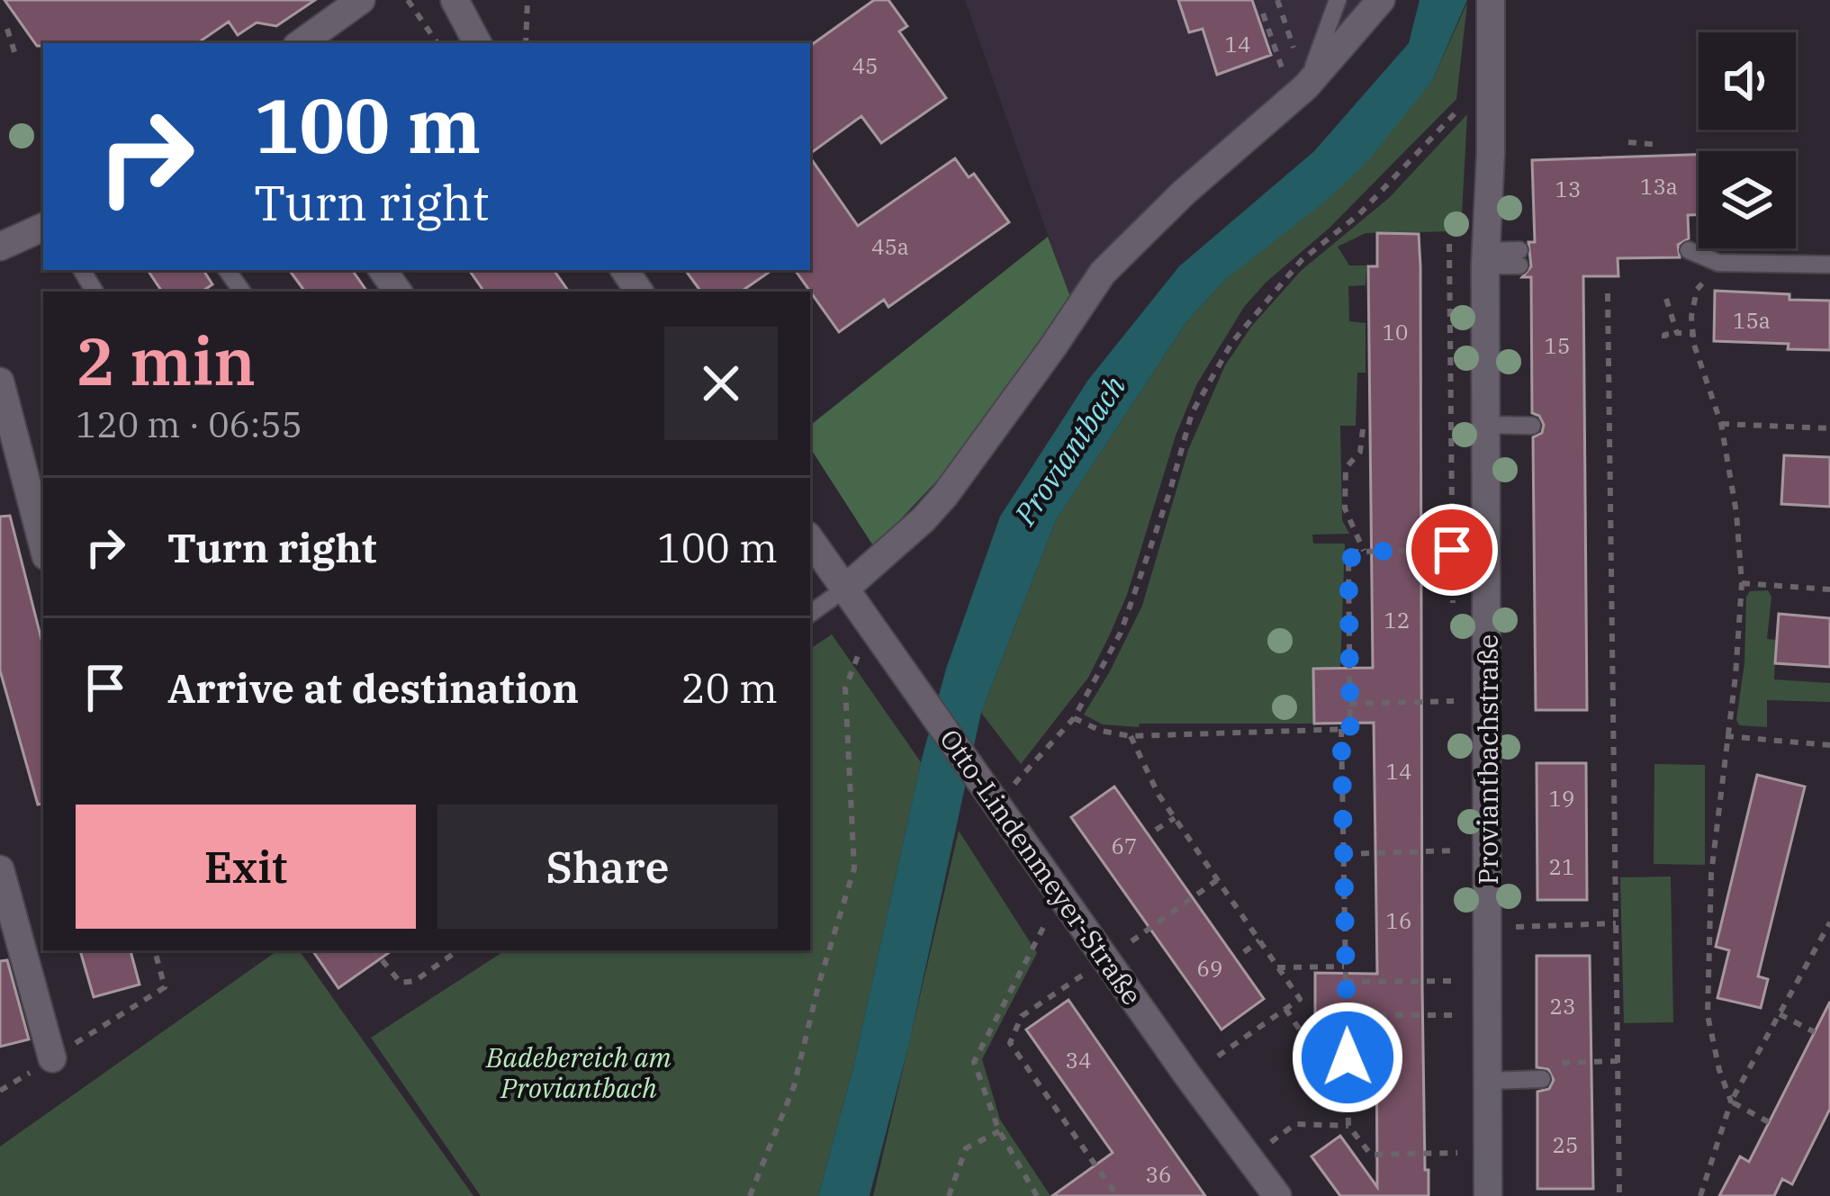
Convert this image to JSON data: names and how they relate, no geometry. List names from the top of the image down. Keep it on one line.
{"streets":{"street":["Proviantbachstraße","Otto-Lindenmeyer-Straße"]},"water":["Proviantbach"],"parks":["Badebereich am Proviantbach"],"house_numbers":["14","45","13a","13","45a","15a","10","15","12","14","19","67","21","16","69","23","34","25","36"],"page":{"turn":["100 m","Turn right"],"heading":["2 min","120 m · 06:55"],"list":[{"name":"Turn right","value":"100 m"},{"name":"Arrive at destination","value":"20 m"}],"buttons":["Exit","Share"]}}
